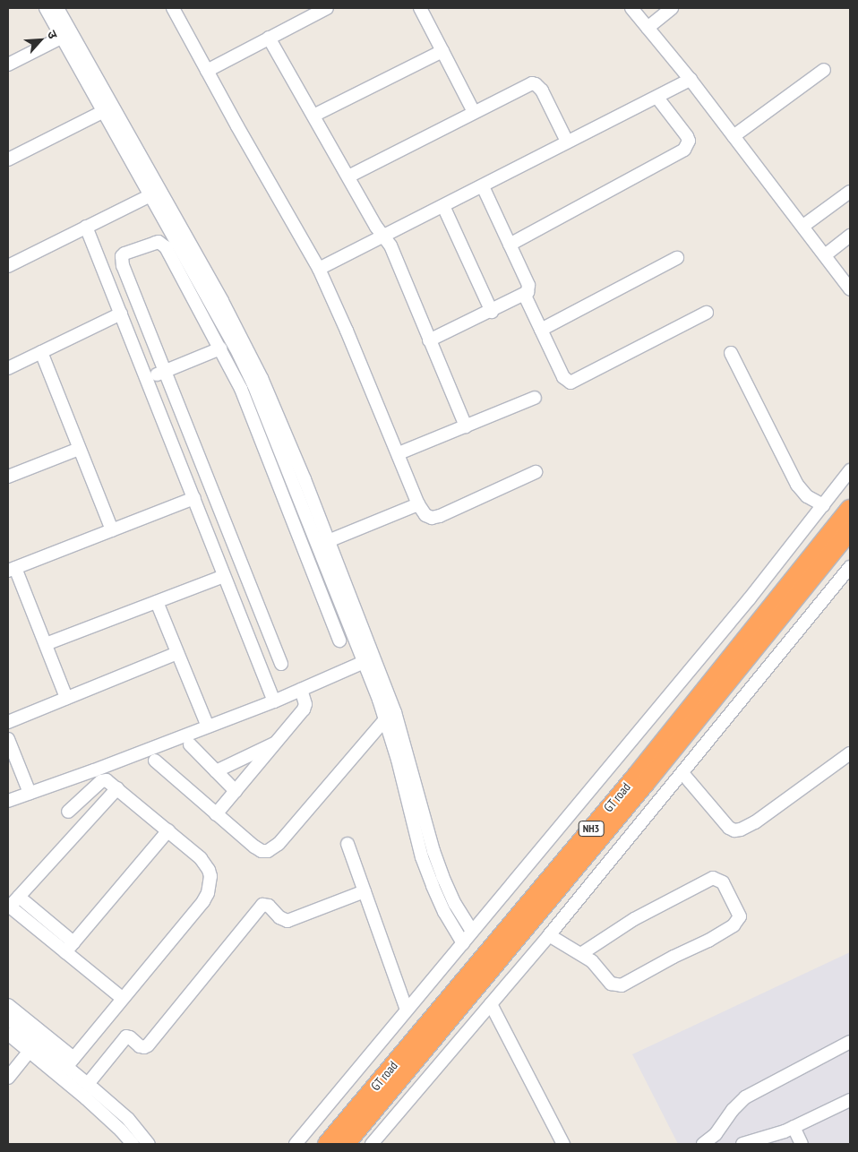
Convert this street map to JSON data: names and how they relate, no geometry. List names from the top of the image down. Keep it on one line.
{"streets":{"highway":["GT road","NH3"]},"north":"top right"}
